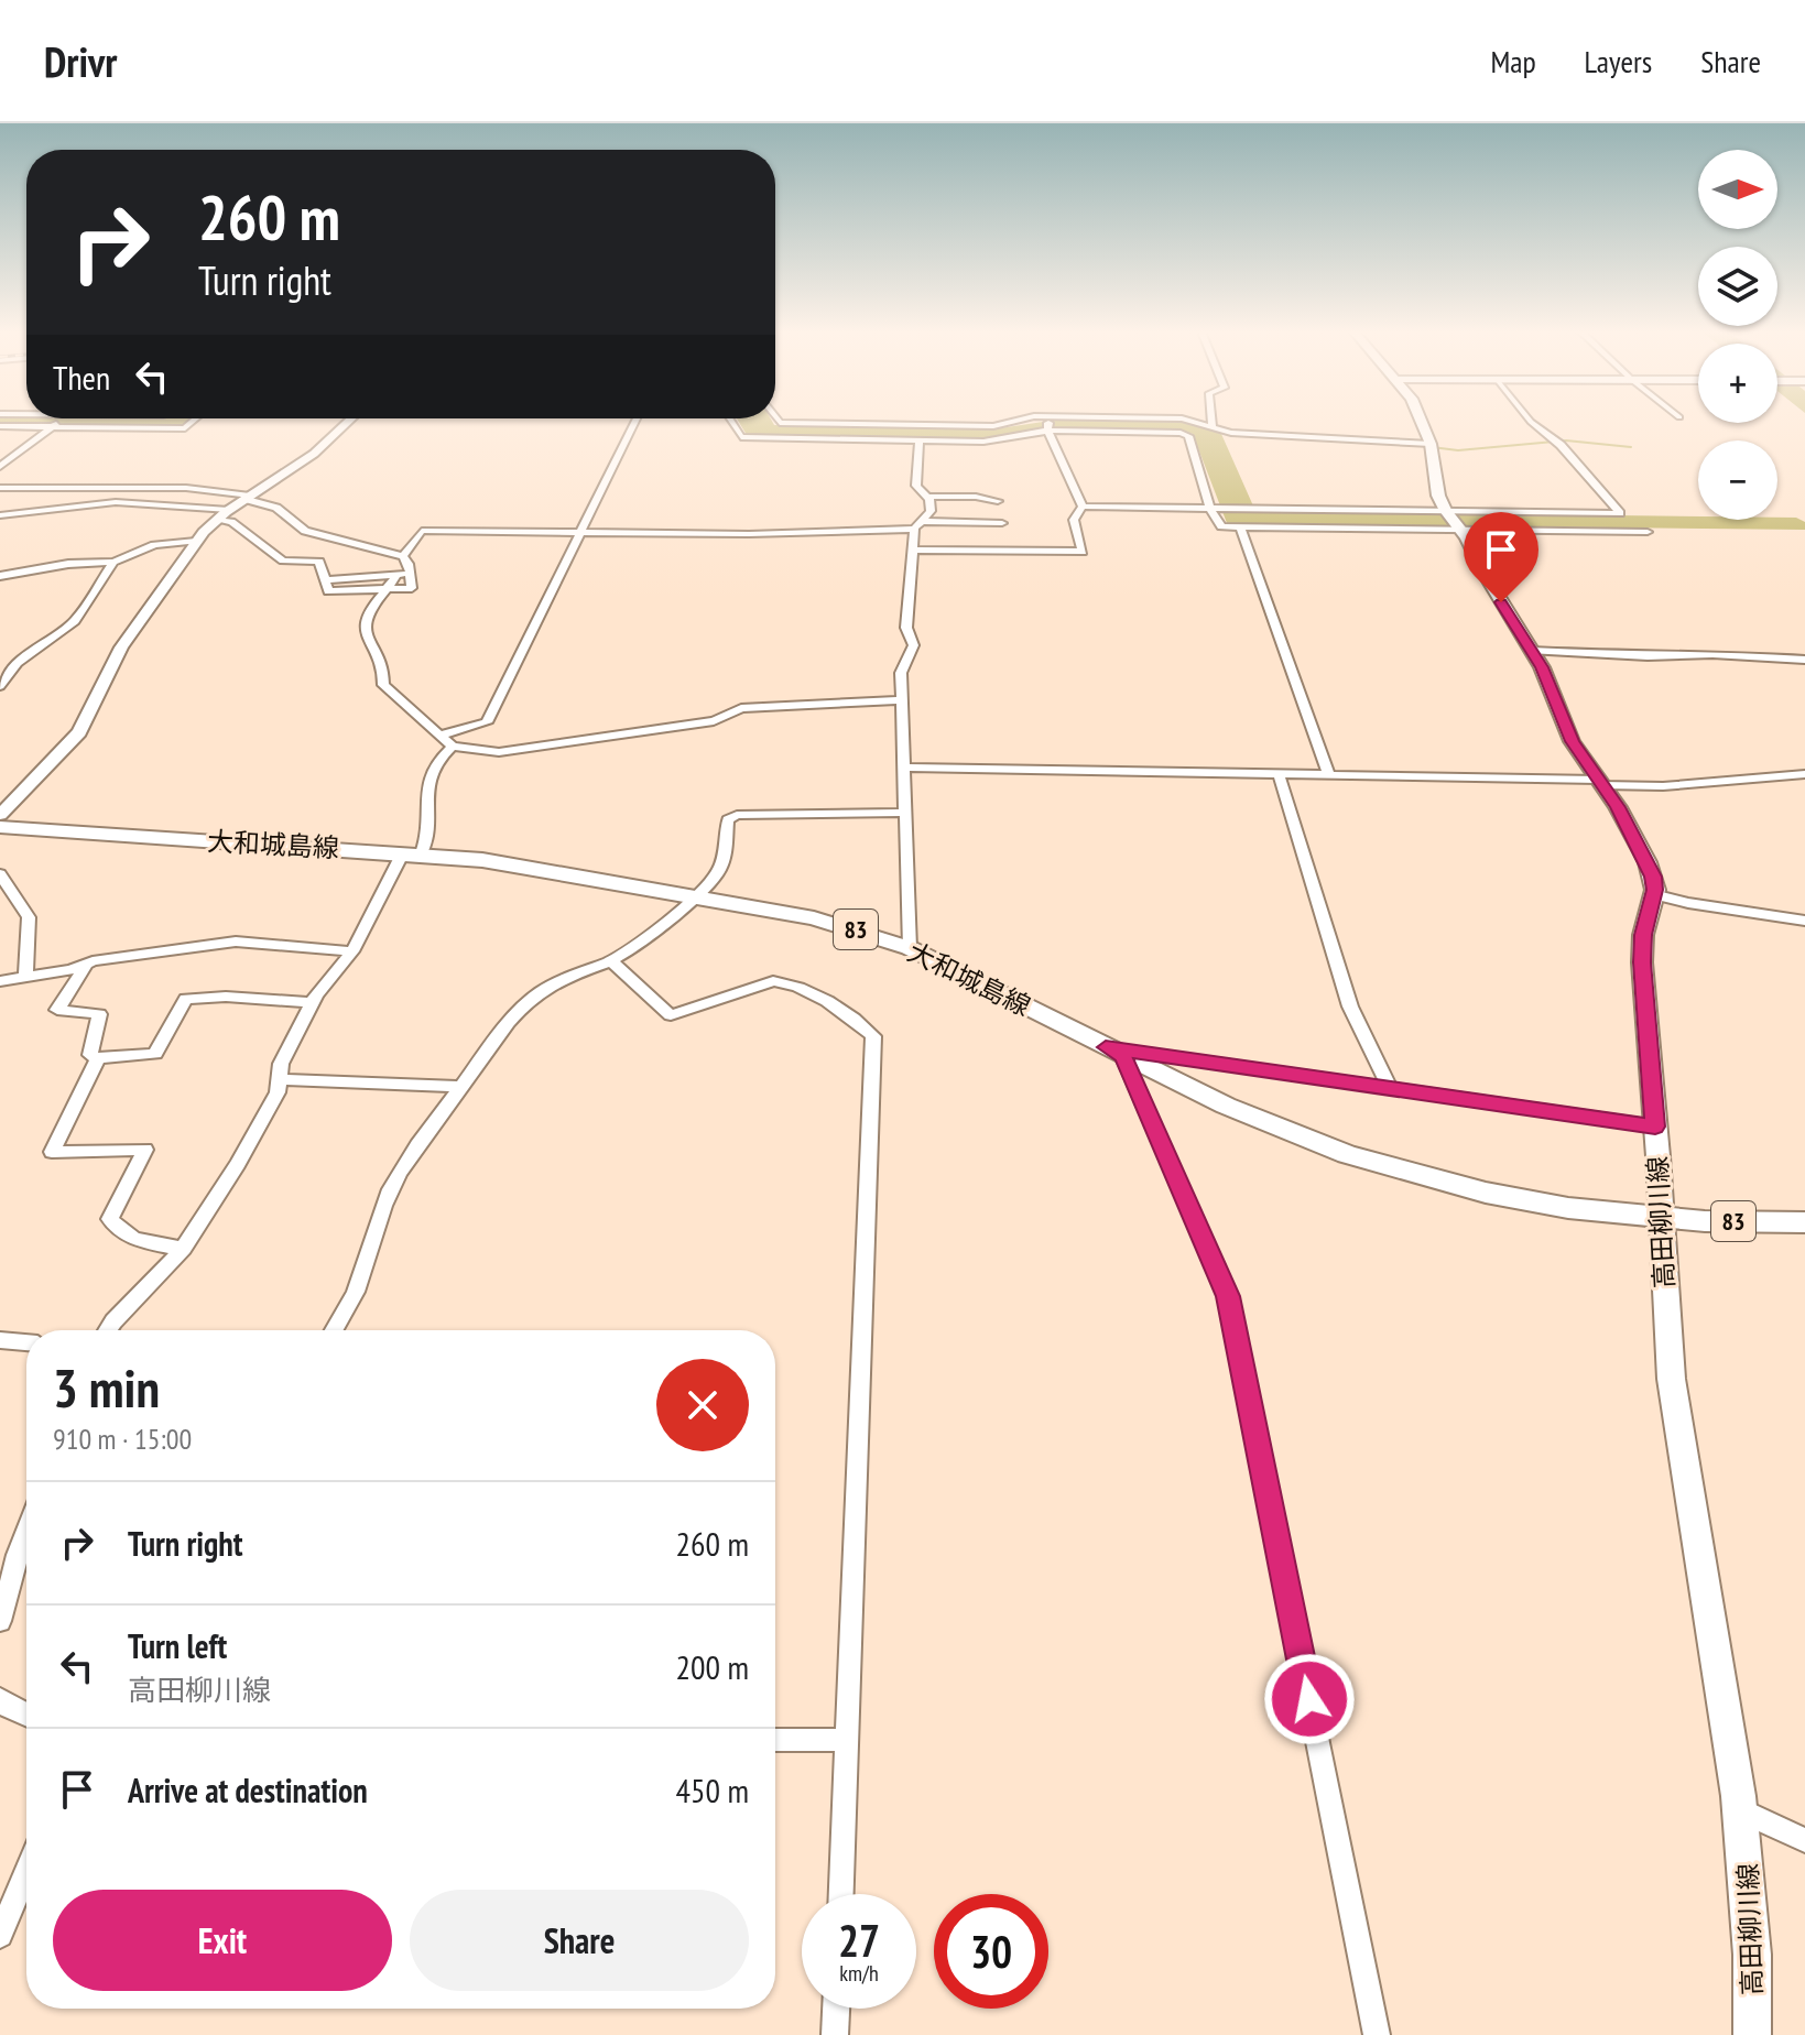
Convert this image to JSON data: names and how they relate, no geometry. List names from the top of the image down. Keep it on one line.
{"streets":{"main road":["大和城島線","83","高田柳川線"]},"crossings":[["大和城島線","高田柳川線"]],"north":"right","page":{"header":"Drivr","nav":["Map","Layers","Share"],"map_buttons":["+","−"],"turn":["260 m","Turn right"],"then":"Then","heading":["3 min","910 m · 15:00"],"list":[{"name":"Turn right","value":"260 m"},{"name":"Turn left","note":"高田柳川線","value":"200 m"},{"name":"Arrive at destination","value":"450 m"}],"buttons":["Exit","Share"],"speed":"27 km/h","limit":"30"}}
